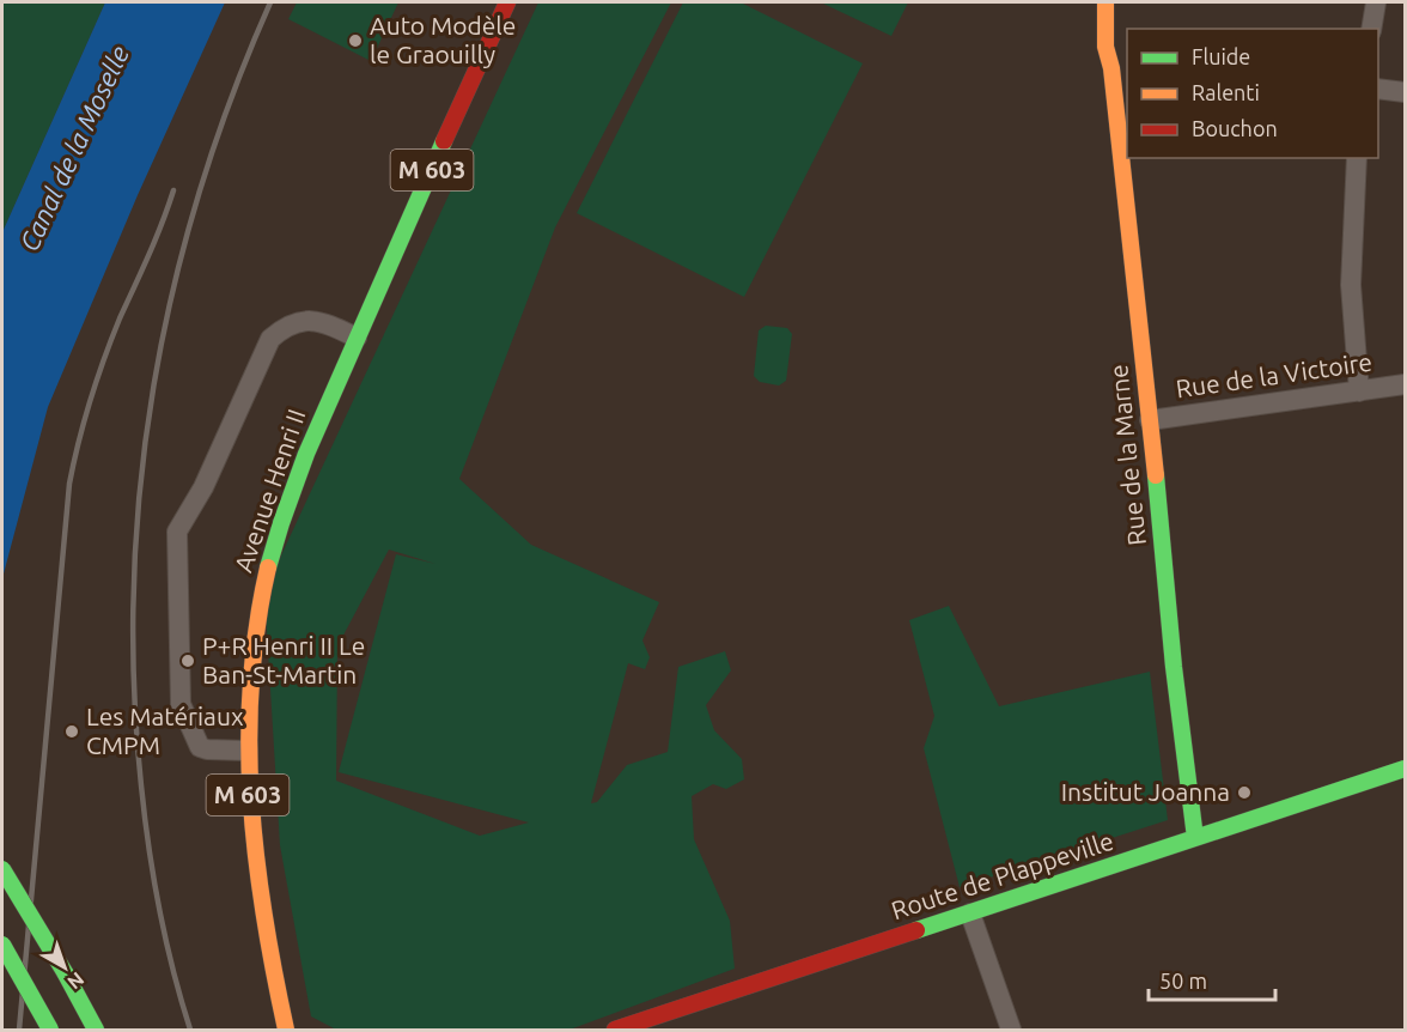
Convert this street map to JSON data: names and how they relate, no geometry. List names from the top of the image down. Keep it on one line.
{"streets":{"main road":["M 603","Rue de la Marne","Avenue Henri II","Route de Plappeville"],"street":["Rue de la Victoire"]},"crossings":[["Rue de la Victoire","Rue de la Marne"],["Rue de la Marne","Route de Plappeville"]],"water":["Canal de la Moselle"],"places":["Auto Modèle le Graouilly","P+R Henri II Le Ban-St-Martin","Les Matériaux CMPM","Institut Joanna"],"legend":["Fluide","Ralenti","Bouchon"],"scale_bar":"50 m","north":"bottom right"}
